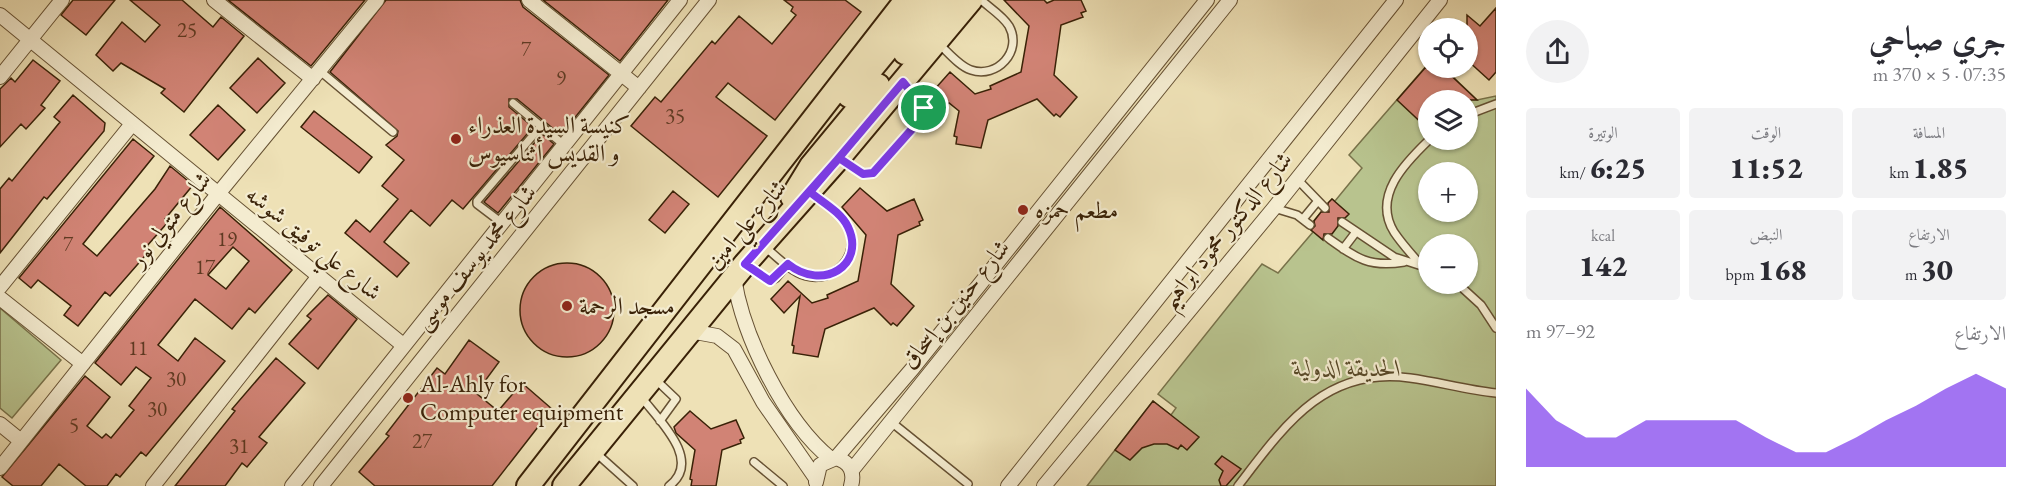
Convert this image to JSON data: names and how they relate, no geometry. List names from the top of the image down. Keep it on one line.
{"streets":{"main road":["شارع علي امين"],"street":["شارع متولي نور","شارع الدكتور محمود ابراهيم","شارع علي توفيق شوشه","شارع محمد يوسف موسى","شارع حنين بن إسحاق"]},"crossings":[["شارع متولي نور","شارع علي توفيق شوشه"],["شارع علي توفيق شوشه","شارع محمد يوسف موسى"]],"parks":["الحديقة الدولية"],"places":["كنيسة السيدة العذراء و القديس أثناسيوس","مطعم حمزه","مسجد الرحمة","Al-Ahly for Computer equipment"],"house_numbers":["25","7","9","35","19","7","17","11","30","30","5","27","31"],"page":{"heading":["جري صباحي","07:35 · 5 × 370 m"],"map_buttons":["+","−"],"stats":[["المسافة","1.85 km"],["الوقت","11:52"],["الوتيرة","6:25 /km"],["الارتفاع","30 m"],["النبض","168 bpm"],["kcal","142"]],"chart":["الارتفاع","92–97 m"]}}
